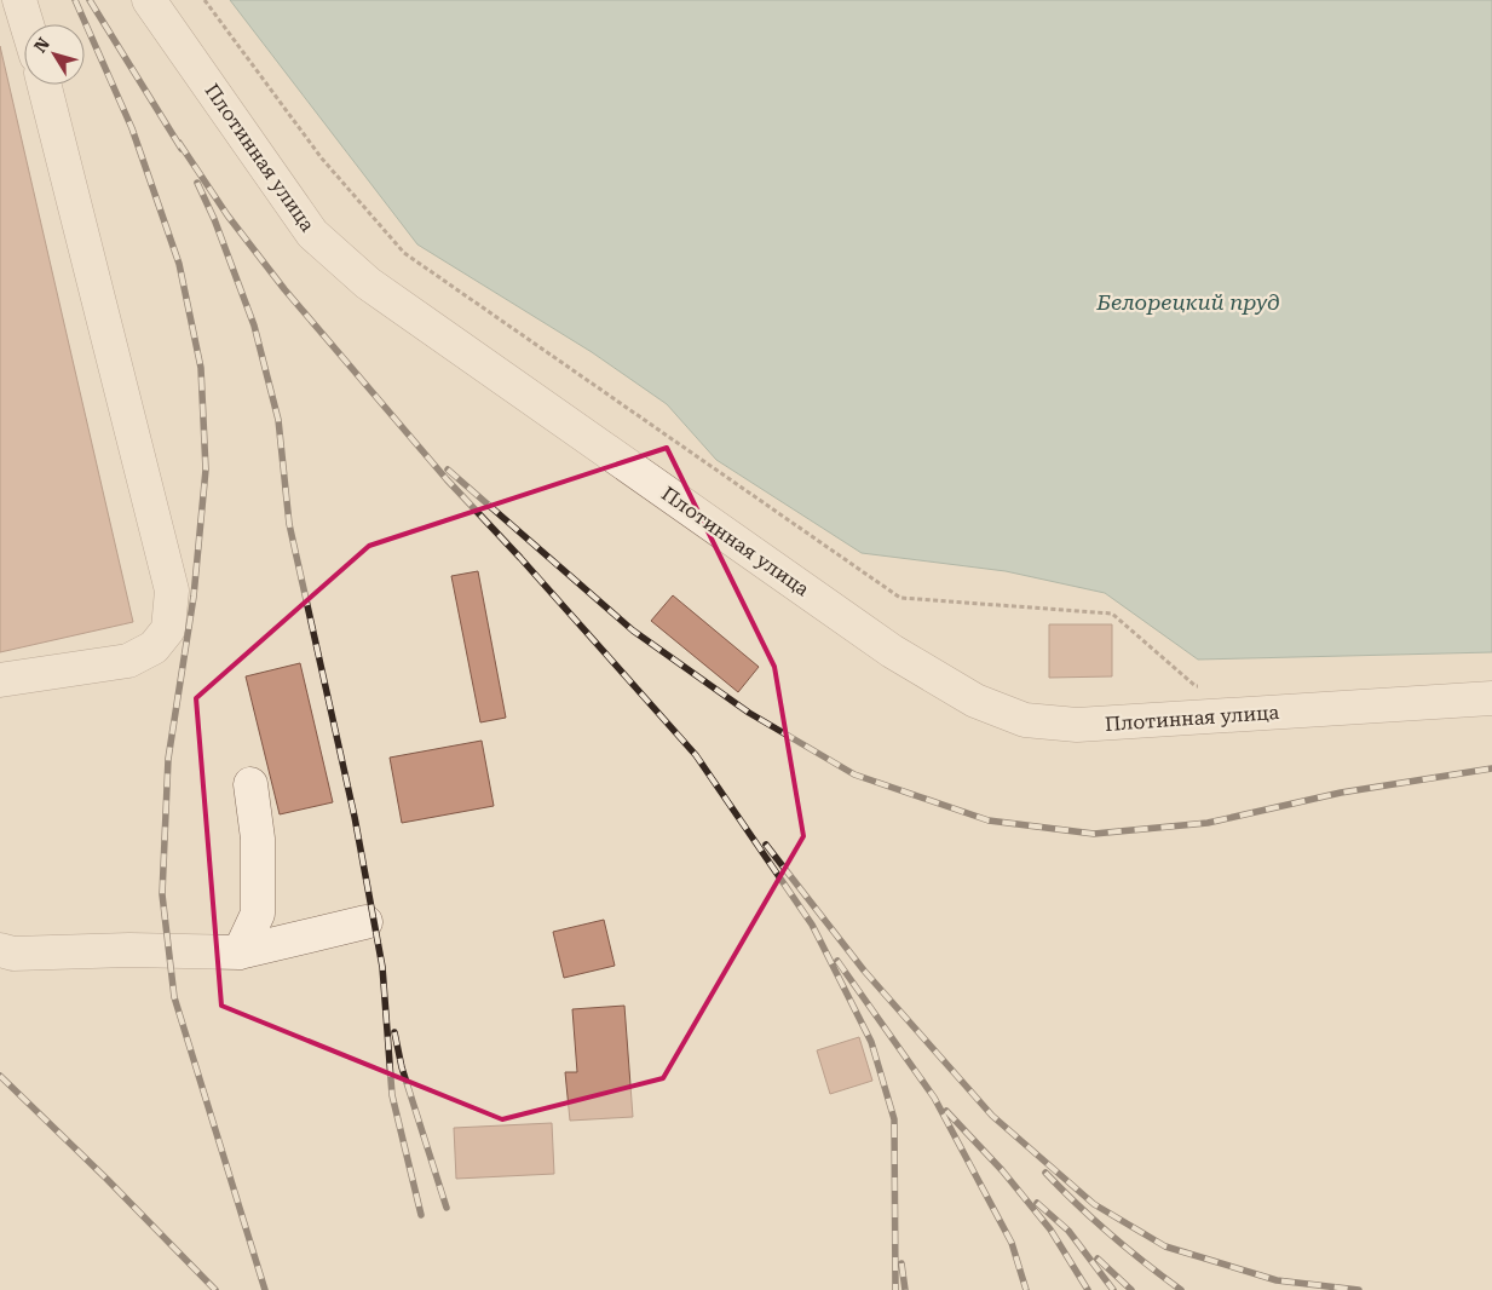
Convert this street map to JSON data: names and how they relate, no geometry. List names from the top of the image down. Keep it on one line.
{"streets":{"street":["Плотинная улица"]},"water":["Белорецкий пруд"],"north":"top left"}
